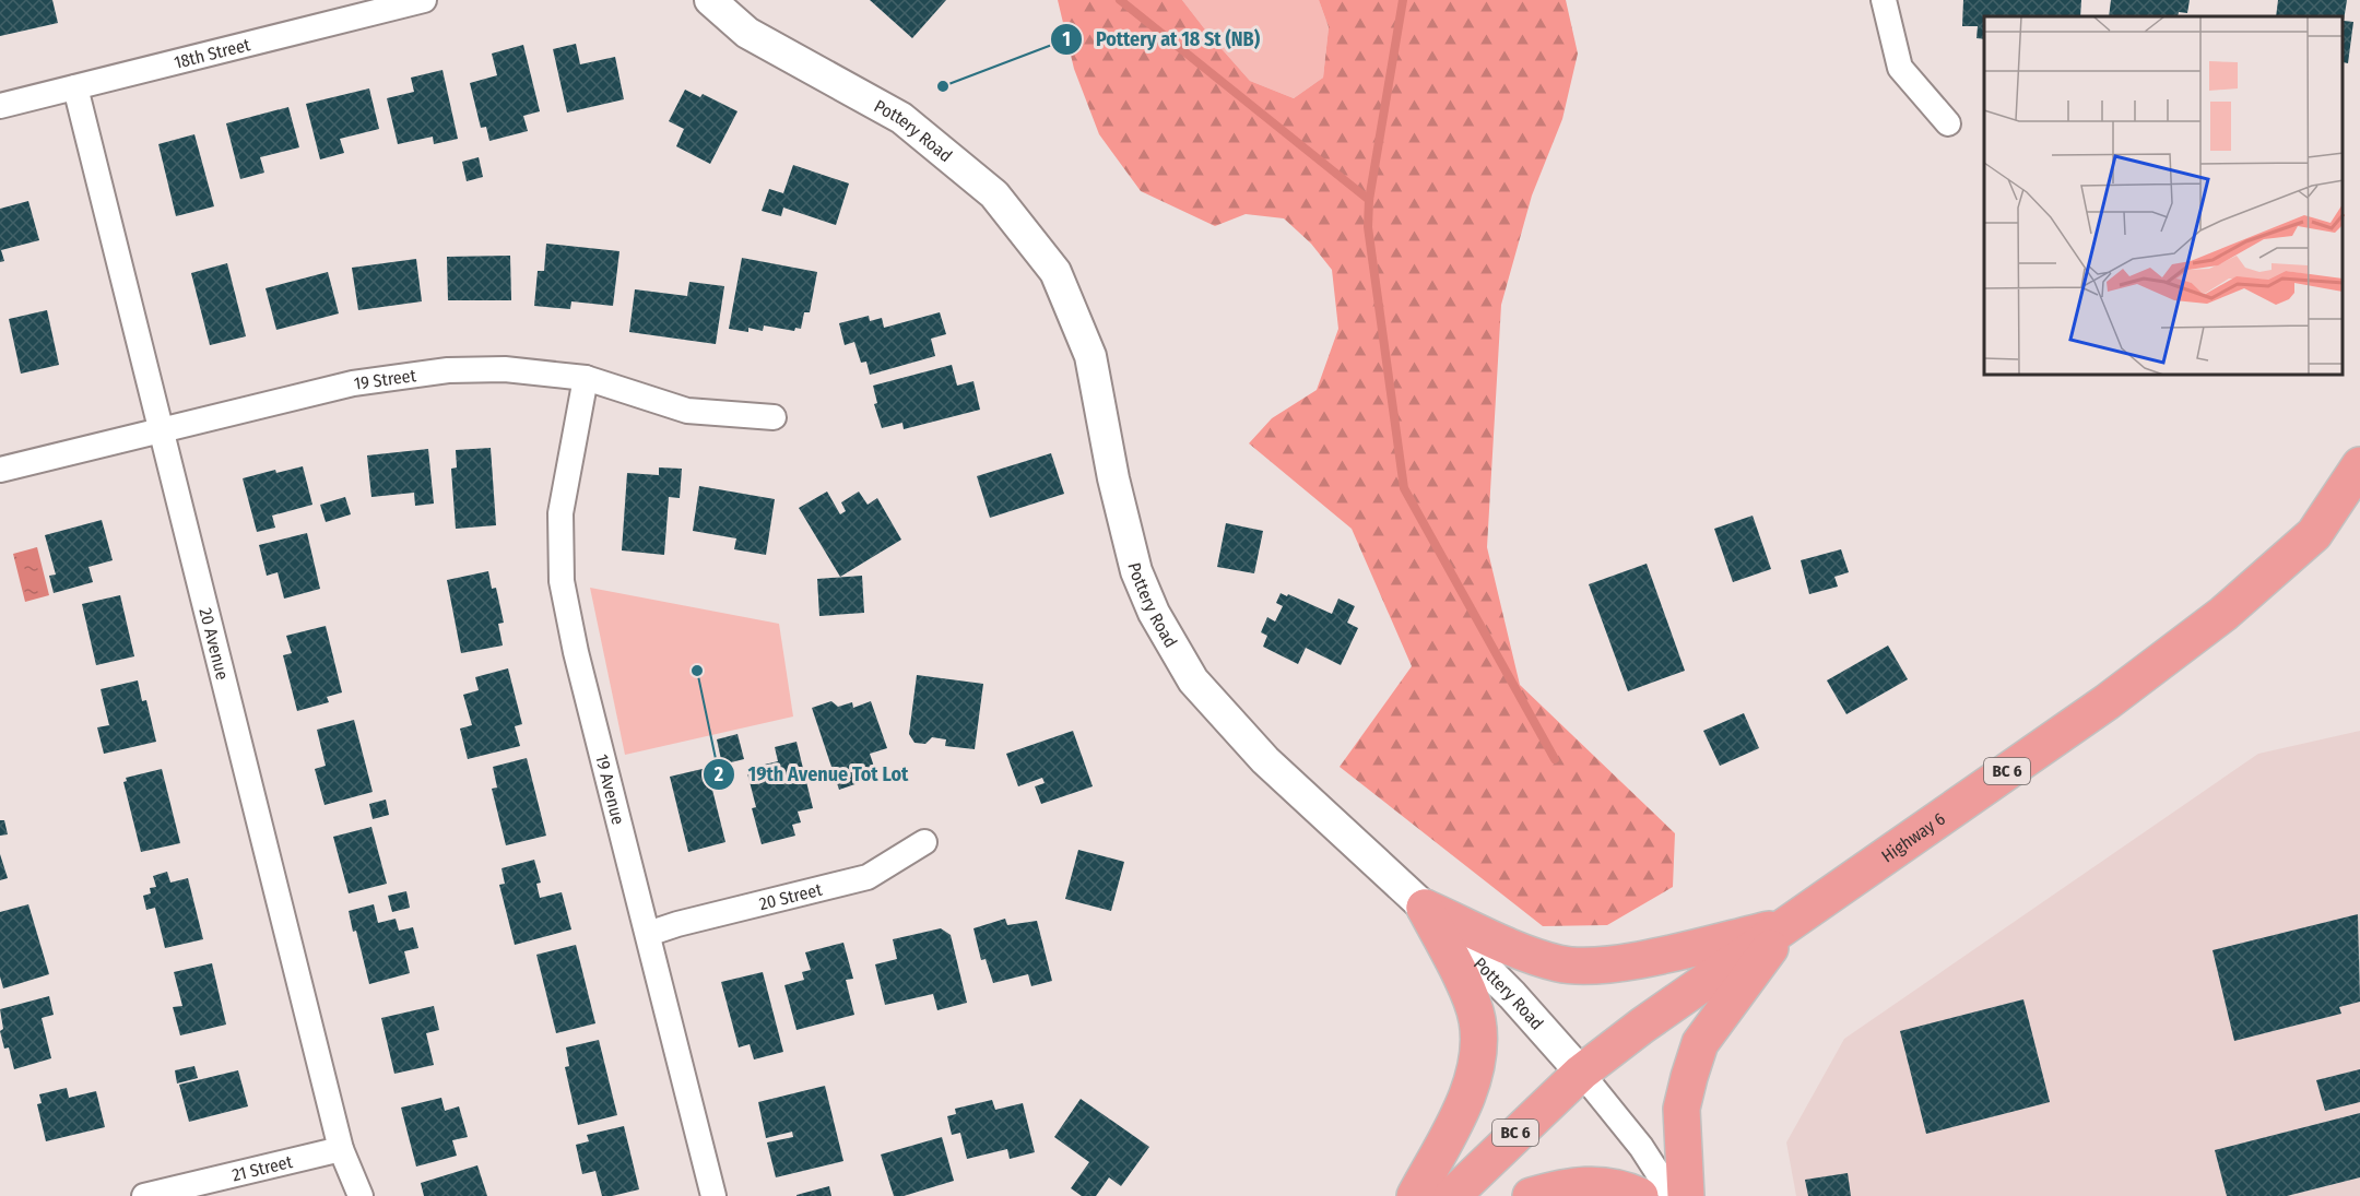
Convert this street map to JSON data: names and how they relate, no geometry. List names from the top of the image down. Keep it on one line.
{"streets":{"main road":["BC 6","Highway 6"],"street":["18th Street","Pottery Road","19 Street","20 Avenue","19 Avenue","20 Street","21 Street"]},"crossings":[["18th Street","20 Avenue"],["Pottery Road","Highway 6"],["19 Street","20 Avenue"],["19 Street","19 Avenue"],["20 Avenue","21 Street"],["19 Avenue","20 Street"]],"places":["Pottery at 18 St (NB)","19th Avenue Tot Lot"]}
